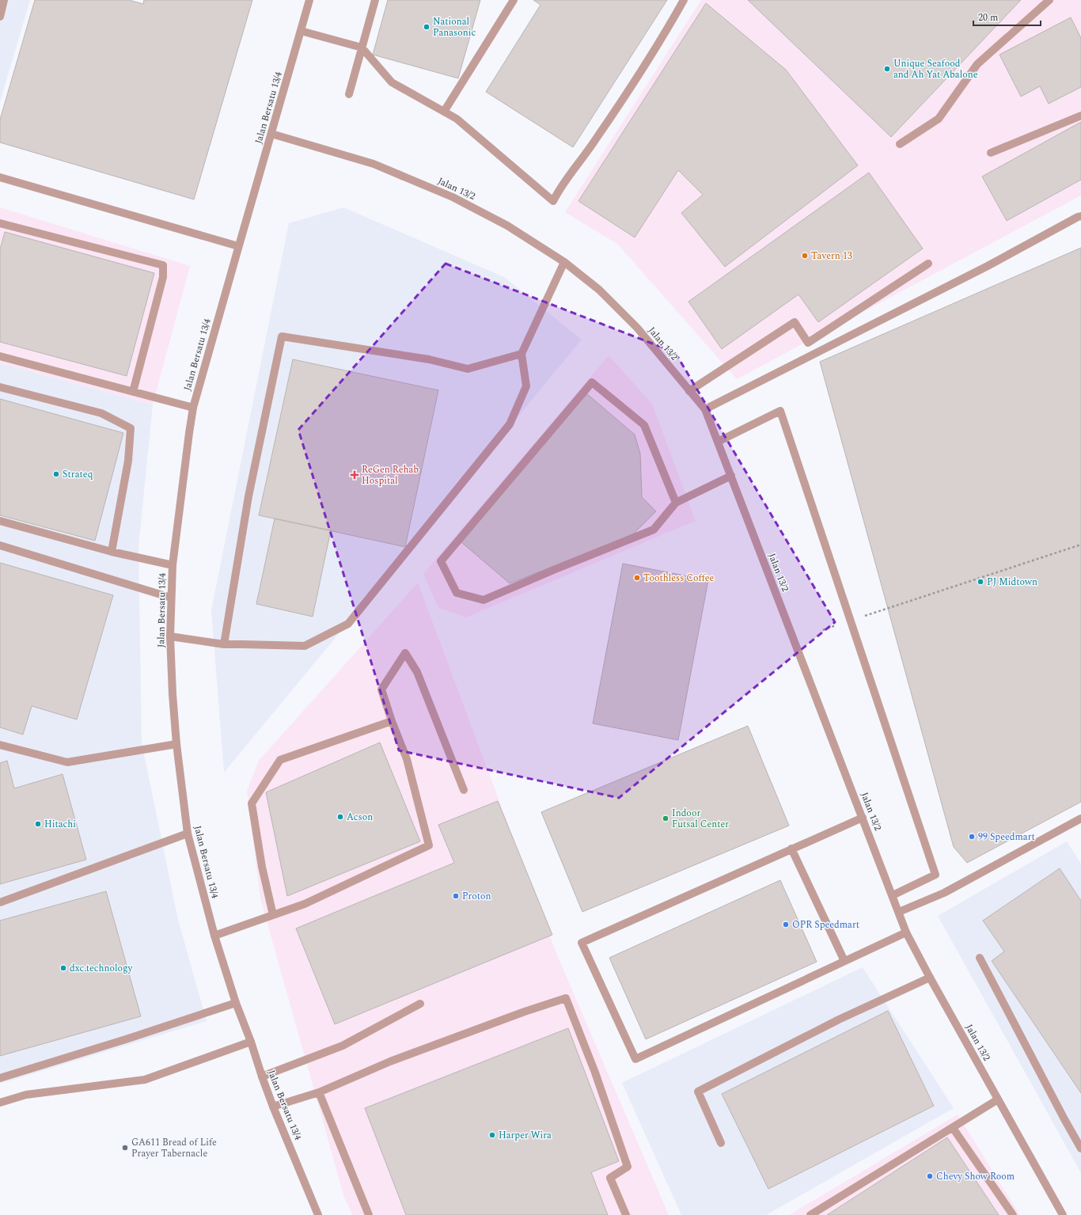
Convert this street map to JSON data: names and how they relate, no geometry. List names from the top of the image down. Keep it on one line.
{"streets":{"street":["Jalan Bersatu 13/4","Jalan 13/2"]},"crossings":[["Jalan Bersatu 13/4","Jalan 13/2"]],"places":{"other":["National Panasonic","Unique Seafood and Ah Yat Abalone","Tavern 13","Strateq","Toothless Coffee","PJ Midtown","Acson","Indoor Futsal Center","Hitachi","99 Speedmart","Proton","OPR Speedmart","dxc.technology","Harper Wira","GA611 Bread of Life Prayer Tabernacle","Chevy Show Room"],"health":["ReGen Rehab Hospital"]},"scale_bar":"20 m"}
